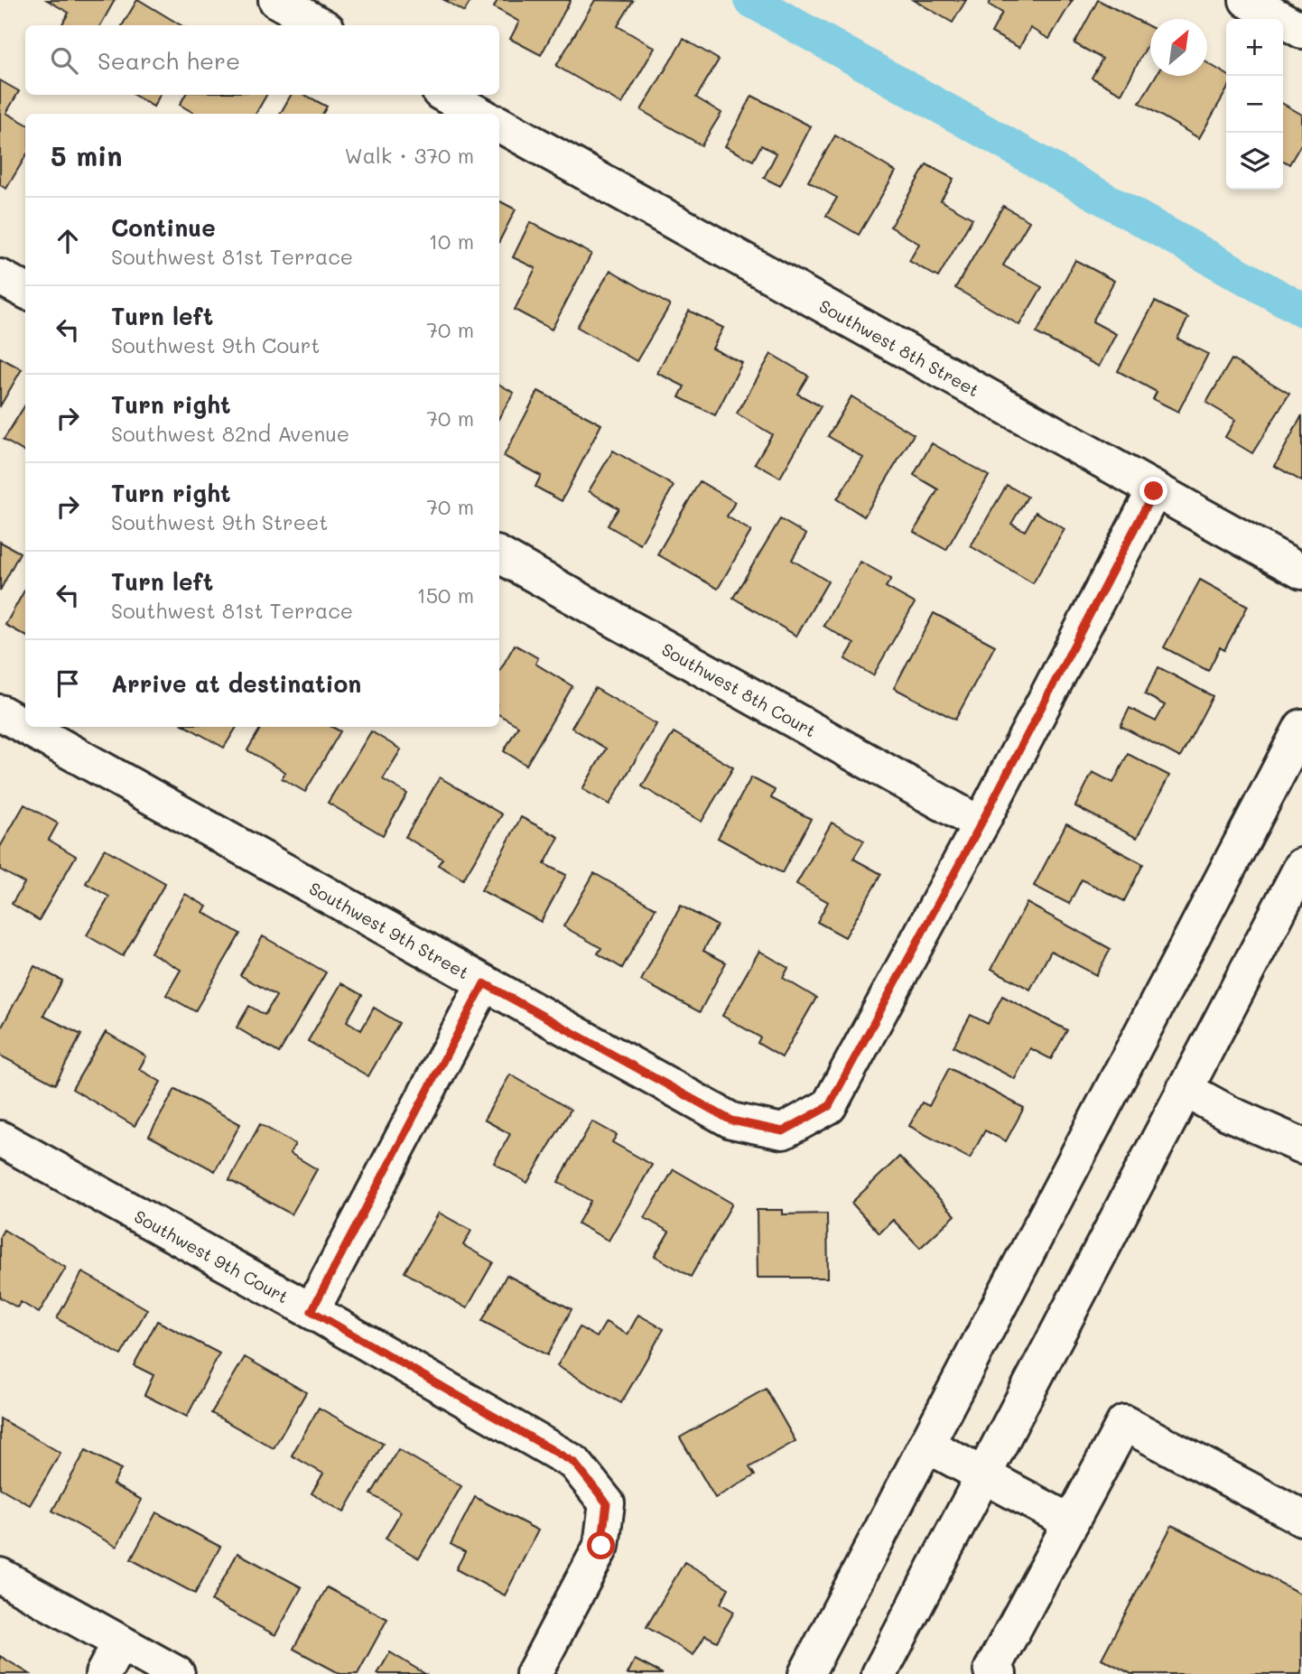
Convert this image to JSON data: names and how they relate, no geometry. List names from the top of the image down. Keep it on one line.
{"streets":{"street":["Southwest 8th Street","Southwest 8th Court","Southwest 9th Street","Southwest 9th Court"]},"crossings":[["Southwest 8th Court","Southwest 9th Street"]],"north":"top right","page":{"map_buttons":["+","−"],"search":"Search here","heading":["5 min","Walk · 370 m"],"list":[["Continue","Southwest 81st Terrace","10 m"],["Turn left","Southwest 9th Court","70 m"],["Turn right","Southwest 82nd Avenue","70 m"],["Turn right","Southwest 9th Street","70 m"],["Turn left","Southwest 81st Terrace","150 m"],"Arrive at destination"]}}
